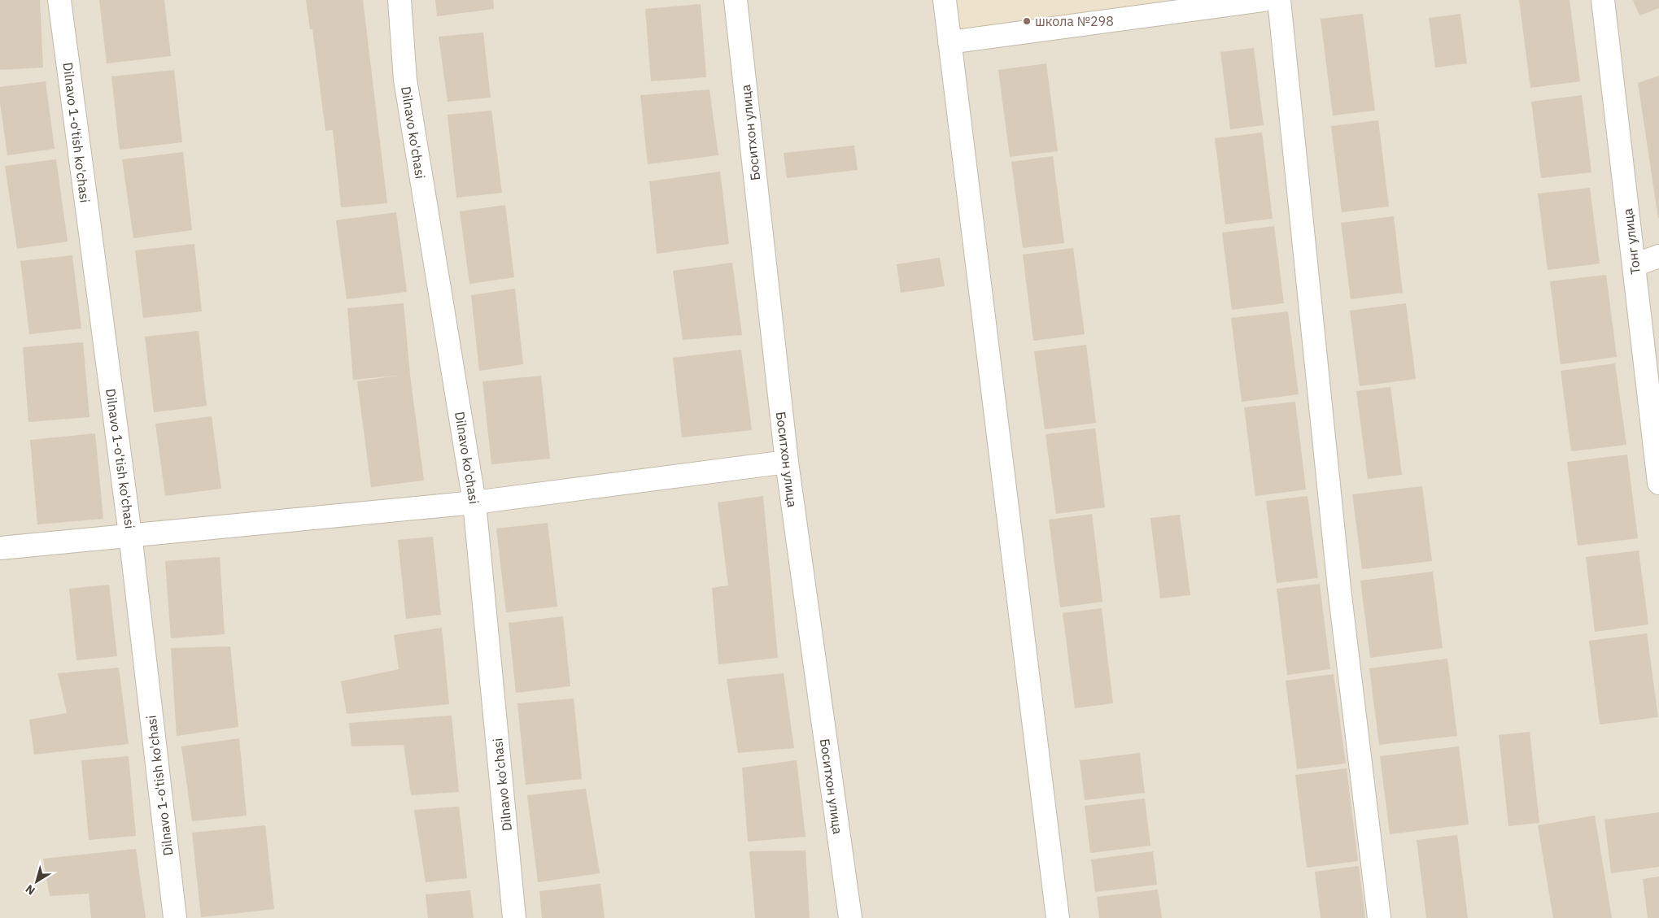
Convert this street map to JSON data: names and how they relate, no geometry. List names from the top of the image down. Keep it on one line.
{"streets":{"street":["Dilnavo 1-o'tish ko'chasi","Dilnavo ko'chasi","Боситхон улица","Тонг улица"]},"places":["школа №298"],"north":"bottom left"}
